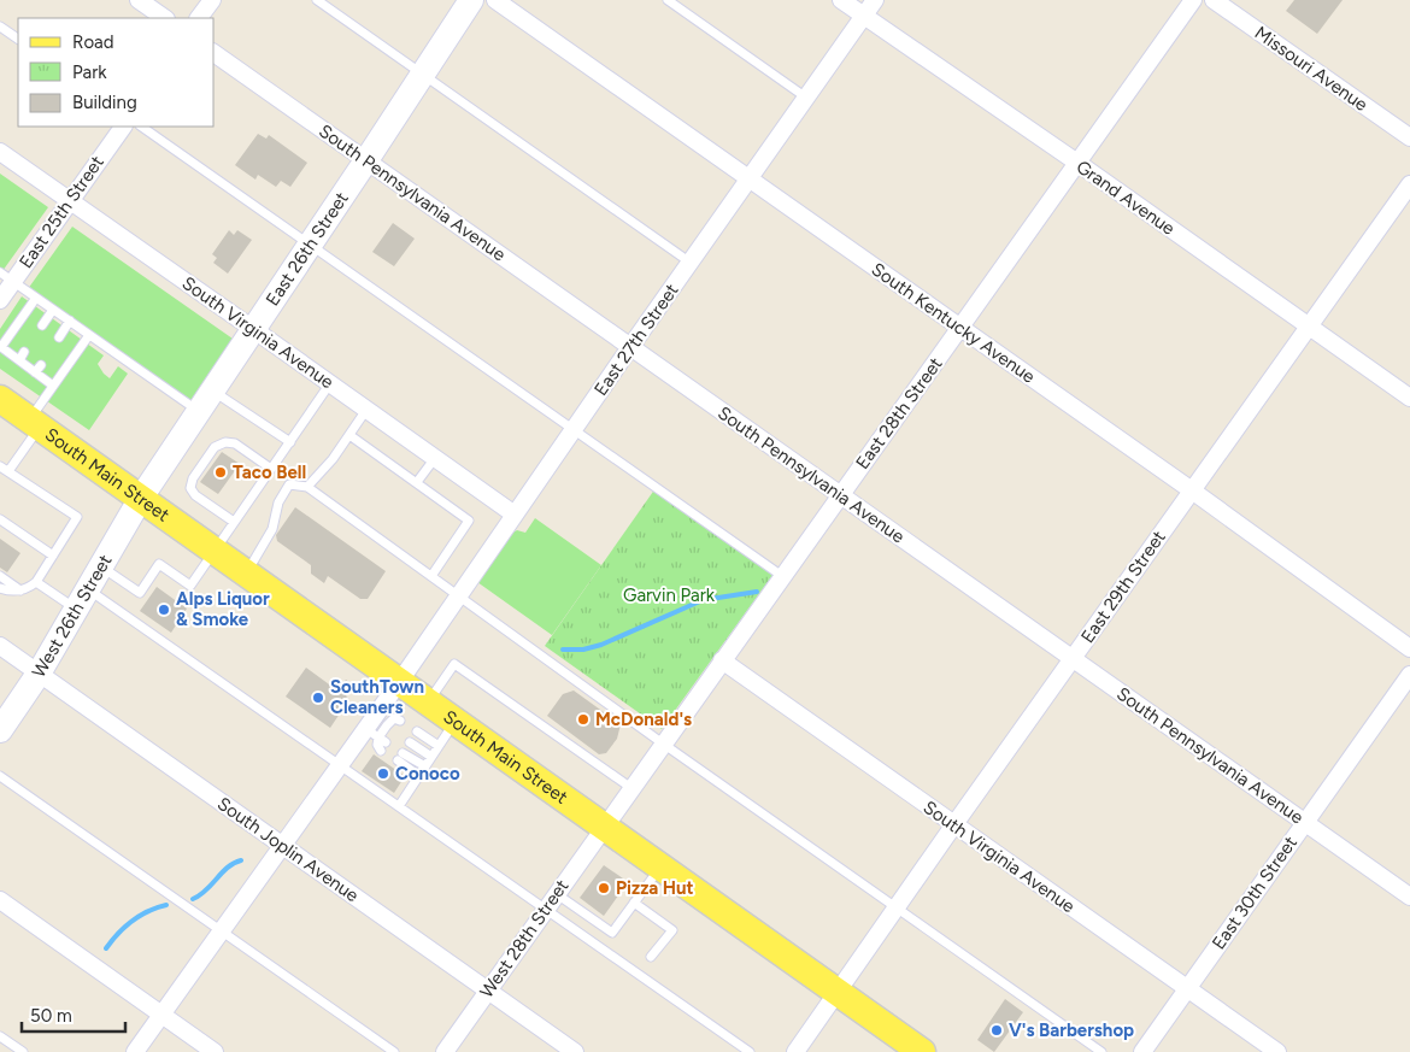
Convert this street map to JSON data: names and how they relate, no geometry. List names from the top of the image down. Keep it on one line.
{"streets":{"main road":["South Main Street"],"street":["Missouri Avenue","South Pennsylvania Avenue","Grand Avenue","East 25th Street","East 26th Street","South Kentucky Avenue","South Virginia Avenue","East 27th Street","East 28th Street","East 29th Street","West 26th Street","South Joplin Avenue","East 30th Street","West 28th Street"]},"crossings":[["South Pennsylvania Avenue","East 26th Street"],["South Pennsylvania Avenue","East 27th Street"],["South Pennsylvania Avenue","East 28th Street"],["South Pennsylvania Avenue","East 29th Street"],["South Pennsylvania Avenue","East 30th Street"],["Grand Avenue","East 27th Street"],["Grand Avenue","East 28th Street"],["Grand Avenue","East 29th Street"],["East 25th Street","South Virginia Avenue"],["East 26th Street","South Virginia Avenue"],["East 26th Street","South Main Street"],["East 26th Street","West 26th Street"],["South Kentucky Avenue","East 27th Street"],["South Kentucky Avenue","East 28th Street"],["South Kentucky Avenue","East 29th Street"],["South Virginia Avenue","East 27th Street"],["South Virginia Avenue","East 28th Street"],["South Virginia Avenue","East 29th Street"],["South Virginia Avenue","East 30th Street"],["East 27th Street","South Main Street"],["East 27th Street","South Joplin Avenue"],["East 28th Street","South Main Street"],["East 28th Street","West 28th Street"],["South Main Street","East 29th Street"],["South Main Street","West 26th Street"],["South Main Street","West 28th Street"],["West 26th Street","South Joplin Avenue"],["South Joplin Avenue","West 28th Street"]],"parks":["Garvin Park"],"places":["Taco Bell","Alps Liquor & Smoke","SouthTown Cleaners","McDonald's","Conoco","Pizza Hut","V's Barbershop"],"legend":["Road","Park","Building"],"scale_bar":"50 m"}
